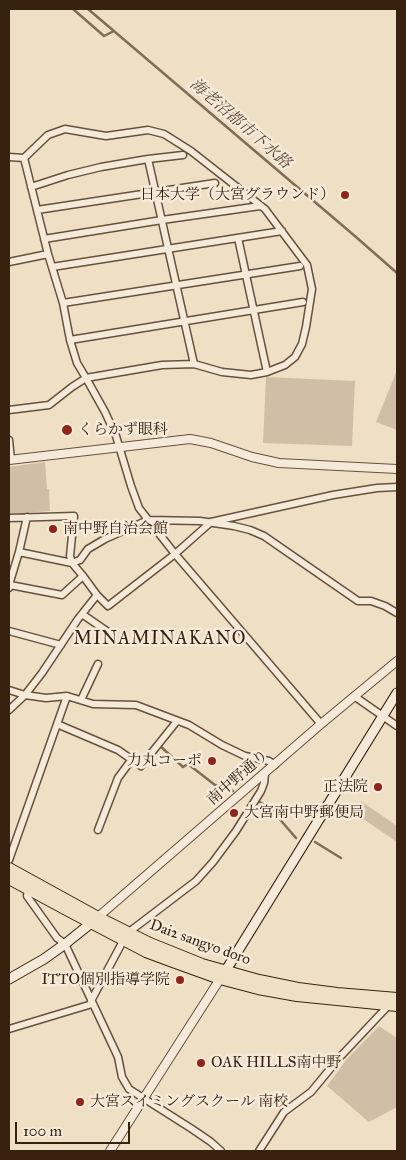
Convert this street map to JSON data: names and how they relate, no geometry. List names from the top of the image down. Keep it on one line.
{"streets":{"main road":["Dai2 sangyo doro"],"street":["南中野通り"]},"crossings":[["南中野通り","Dai2 sangyo doro"]],"districts":["MINAMINAKANO"],"water":["海老沼都市下水路"],"places":["日本大学（大宮グラウンド）","くらかず眼科","南中野自治会館","力丸コーポ","正法院","大宮南中野郵便局","ITTO個別指導学院","OAK HILLS南中野","大宮スイミングスクール 南校"],"scale_bar":"100 m"}
